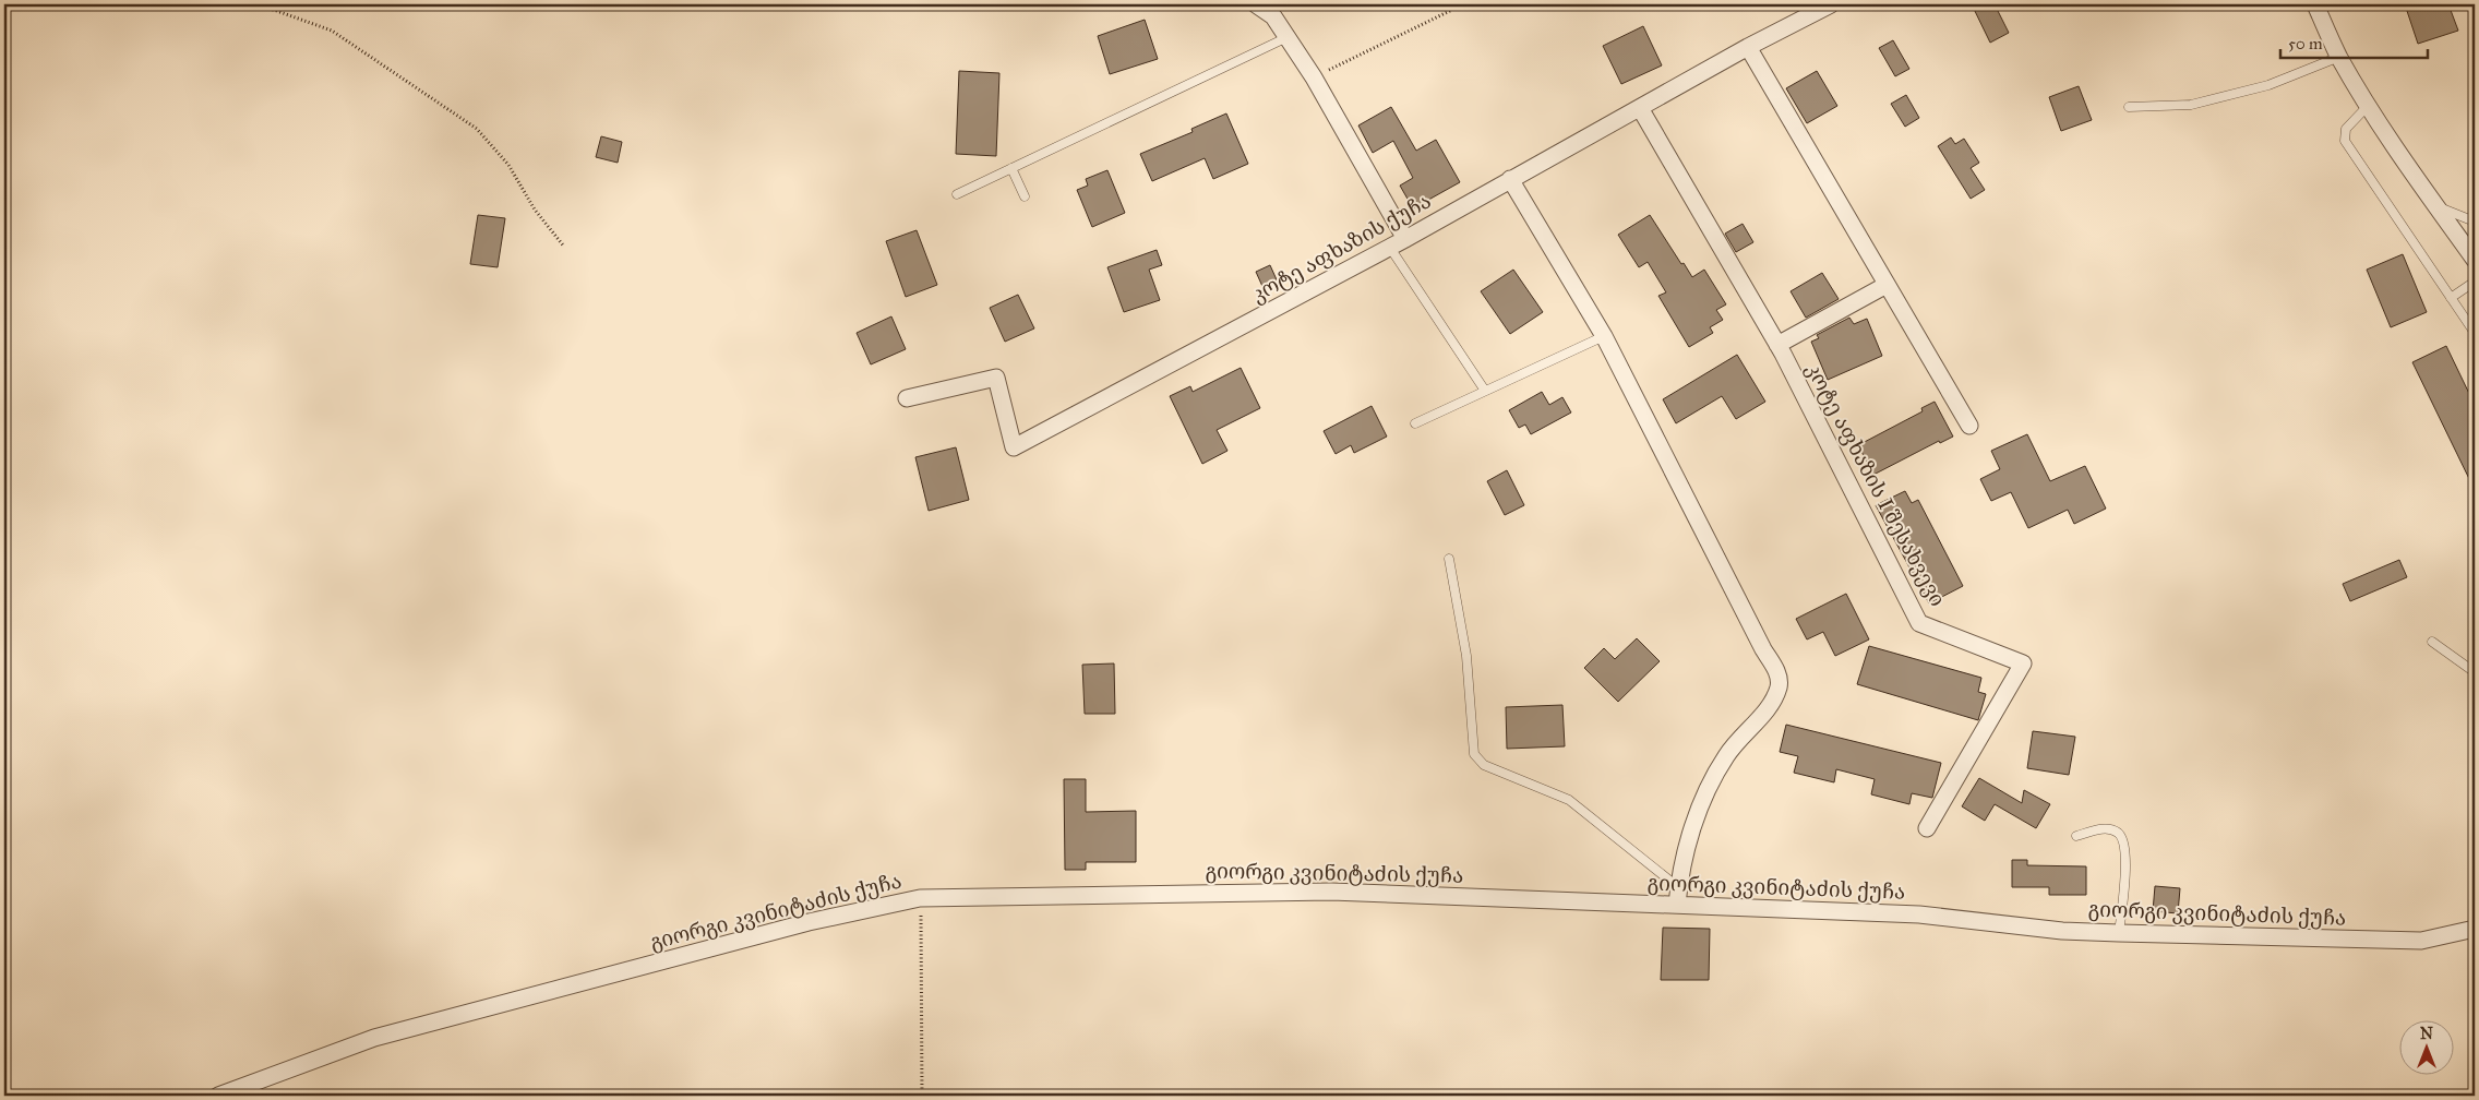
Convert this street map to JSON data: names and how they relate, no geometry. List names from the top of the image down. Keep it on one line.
{"streets":{"street":["კოტე აფხაზის ქუჩა","კოტე აფხაზის I შესახვევი","გიორგი კვინიტაძის ქუჩა"]},"crossings":[["კოტე აფხაზის ქუჩა","კოტე აფხაზის I შესახვევი"]],"scale_bar":"50 m","north":"top"}
